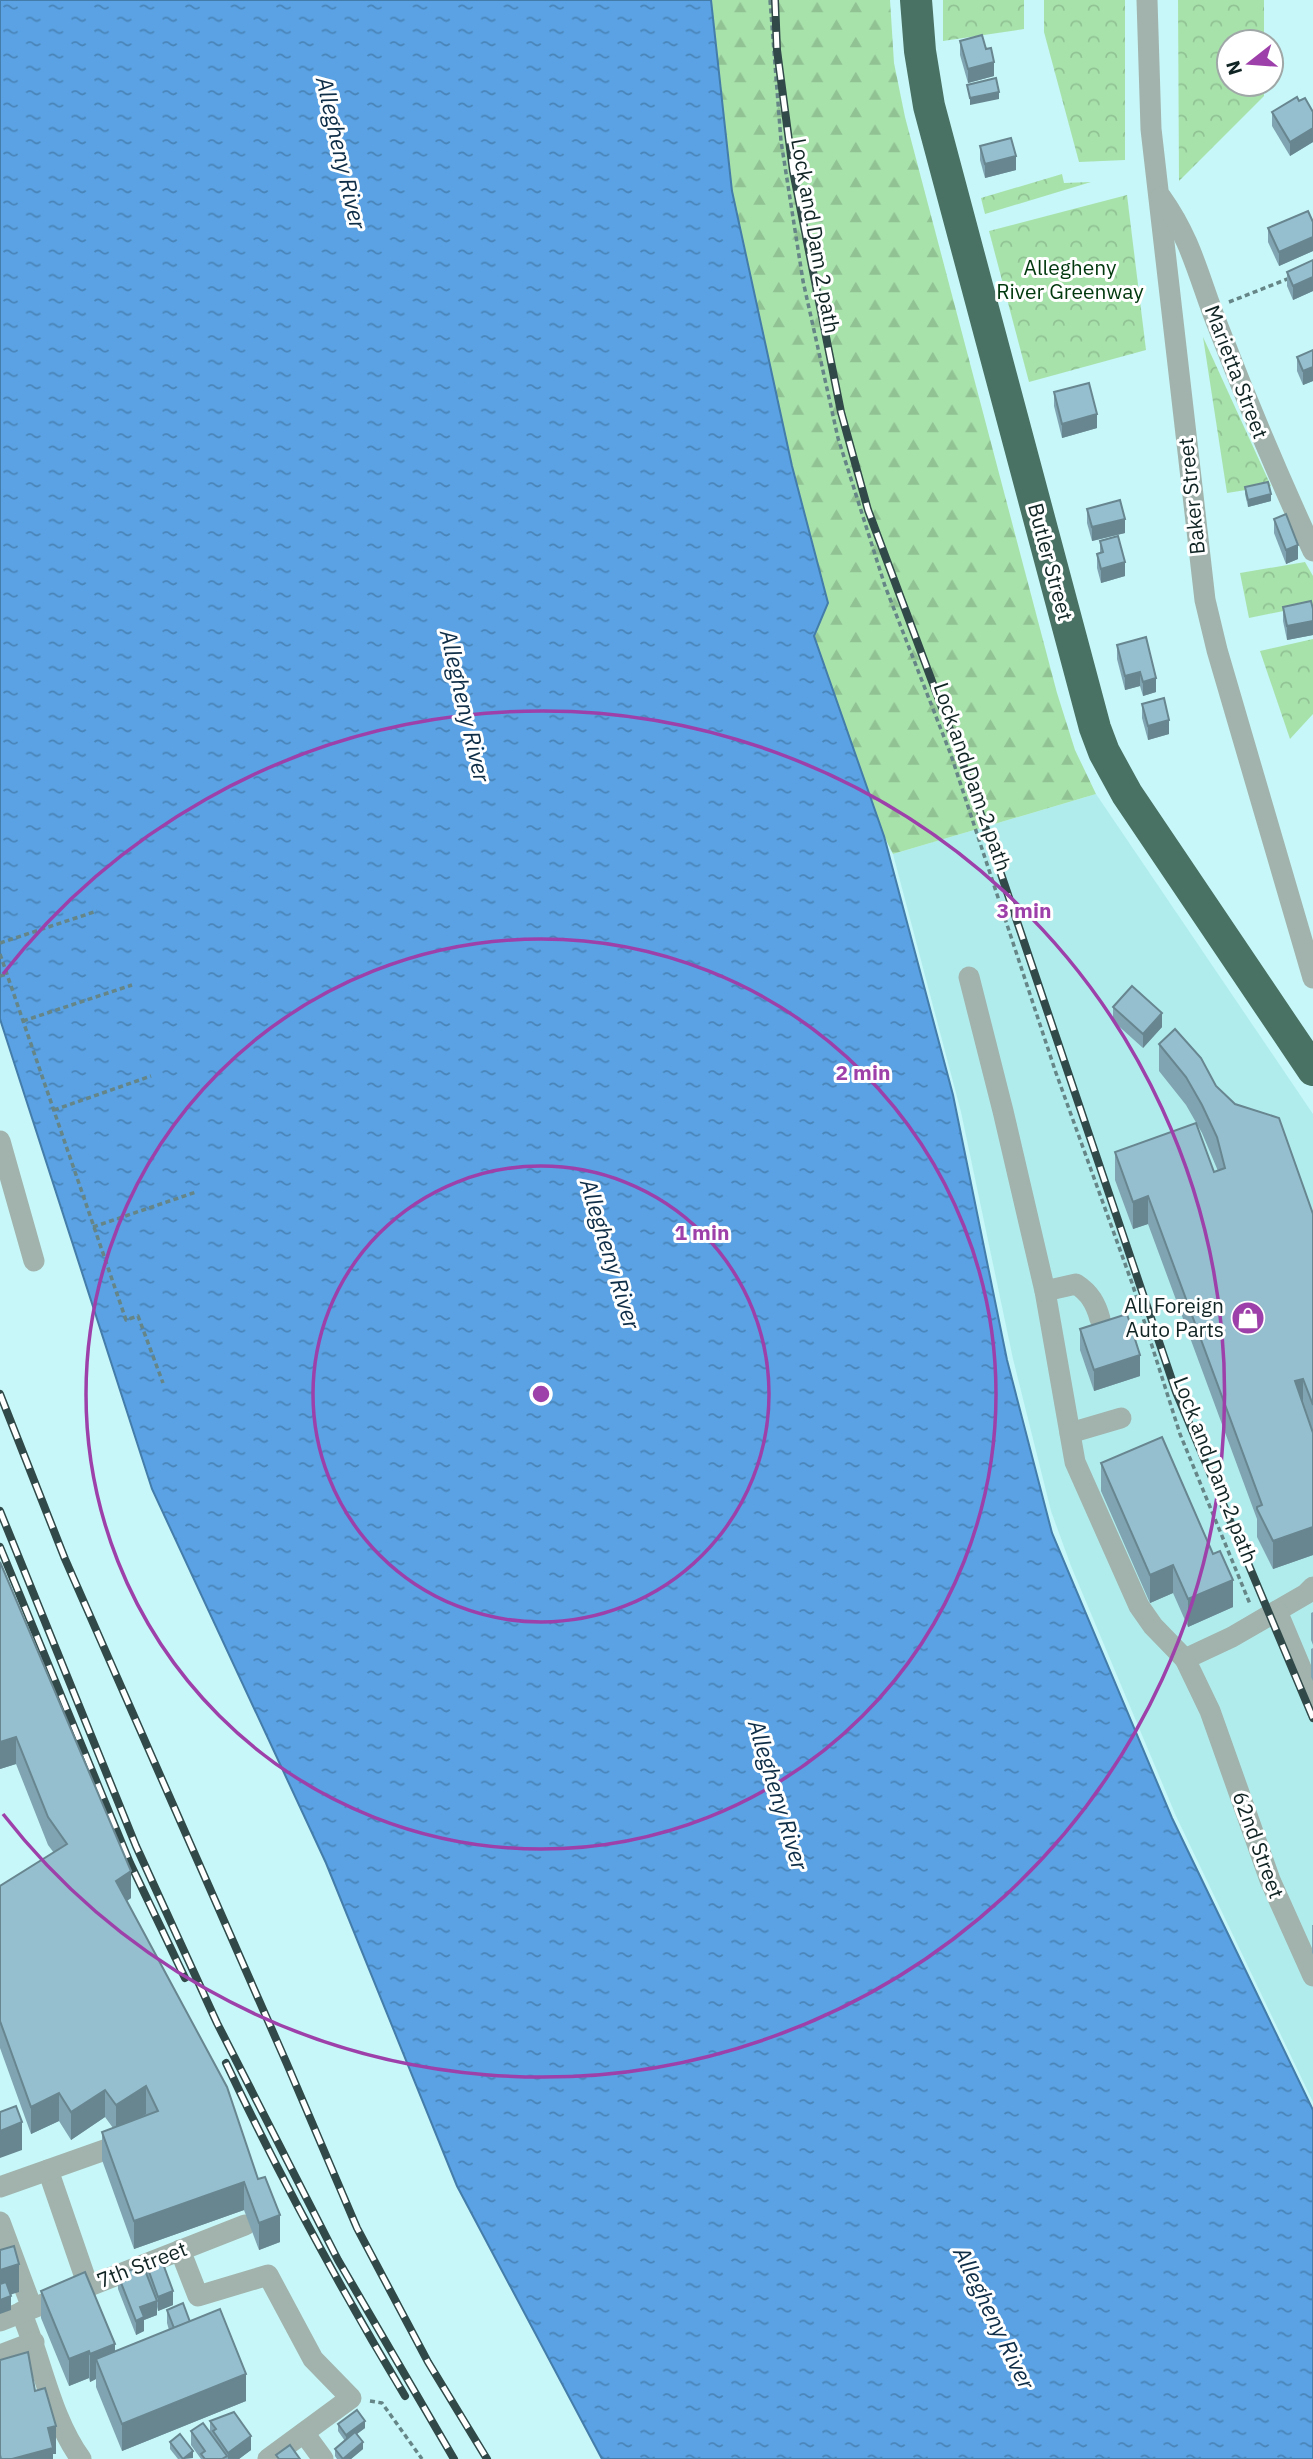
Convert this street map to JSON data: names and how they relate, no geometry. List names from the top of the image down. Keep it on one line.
{"streets":{"highway":["Butler Street"],"street":["Marietta Street","Baker Street","62nd Street","7th Street"],"path":["Lock and Dam 2 path"]},"crossings":[["Marietta Street","Baker Street"]],"water":["Allegheny River"],"parks":["Allegheny River Greenway"],"places":{"shop":["All Foreign Auto Parts"]},"north":"left","rings":["3 min","2 min","1 min"]}
